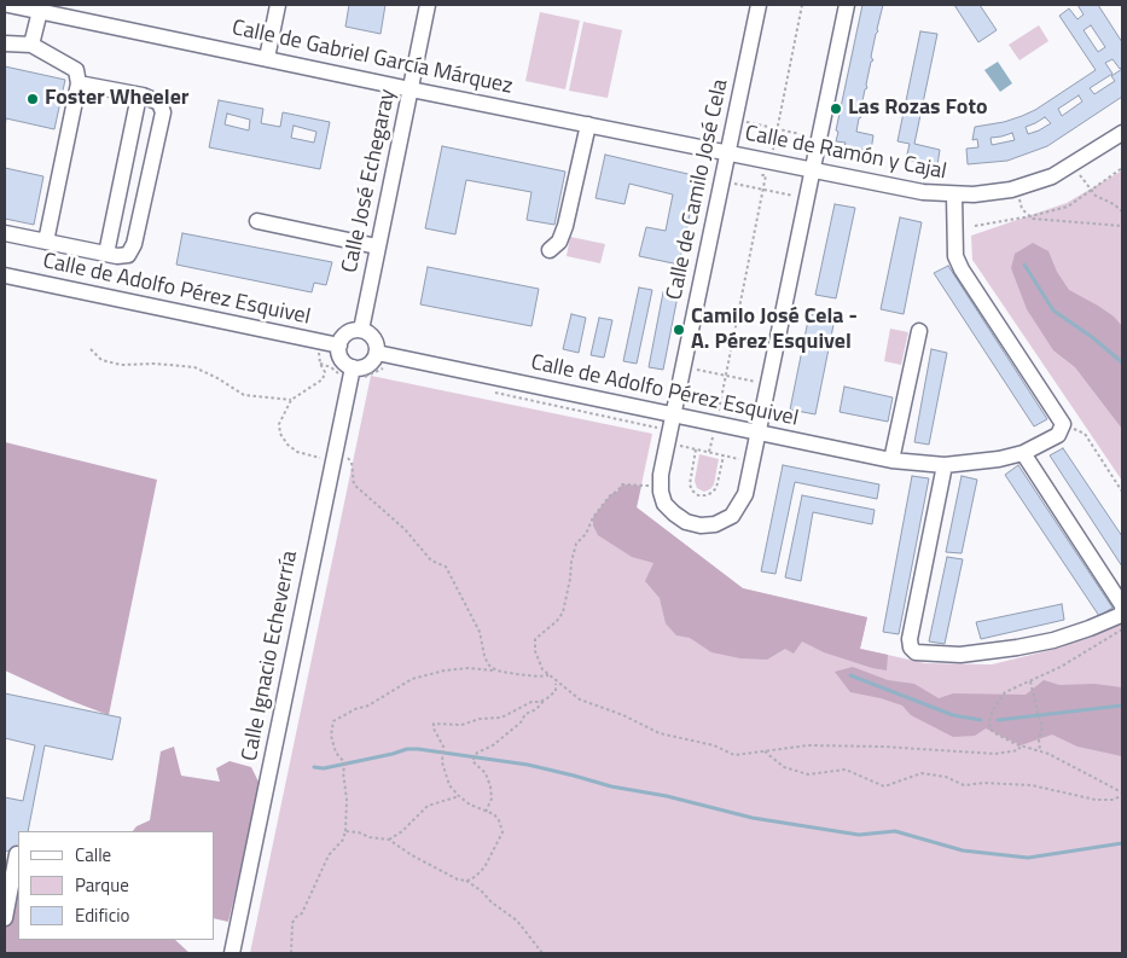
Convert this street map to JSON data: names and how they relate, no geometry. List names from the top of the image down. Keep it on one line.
{"streets":{"street":["Calle de Gabriel García Márquez","Calle de Ramón y Cajal","Calle José Echegaray","Calle de Camilo José Cela","Calle de Adolfo Pérez Esquivel","Calle Ignacio Echeverría"]},"crossings":[["Calle de Gabriel García Márquez","Calle de Ramón y Cajal"],["Calle de Gabriel García Márquez","Calle José Echegaray"],["Calle de Gabriel García Márquez","Calle de Camilo José Cela"],["Calle de Ramón y Cajal","Calle de Camilo José Cela"],["Calle de Ramón y Cajal","Calle de Adolfo Pérez Esquivel"],["Calle José Echegaray","Calle de Adolfo Pérez Esquivel"],["Calle José Echegaray","Calle Ignacio Echeverría"],["Calle de Camilo José Cela","Calle de Adolfo Pérez Esquivel"],["Calle de Adolfo Pérez Esquivel","Calle Ignacio Echeverría"]],"places":["Foster Wheeler","Las Rozas Foto","Camilo José Cela - A. Pérez Esquivel"],"legend":["Calle","Parque","Edificio"]}
